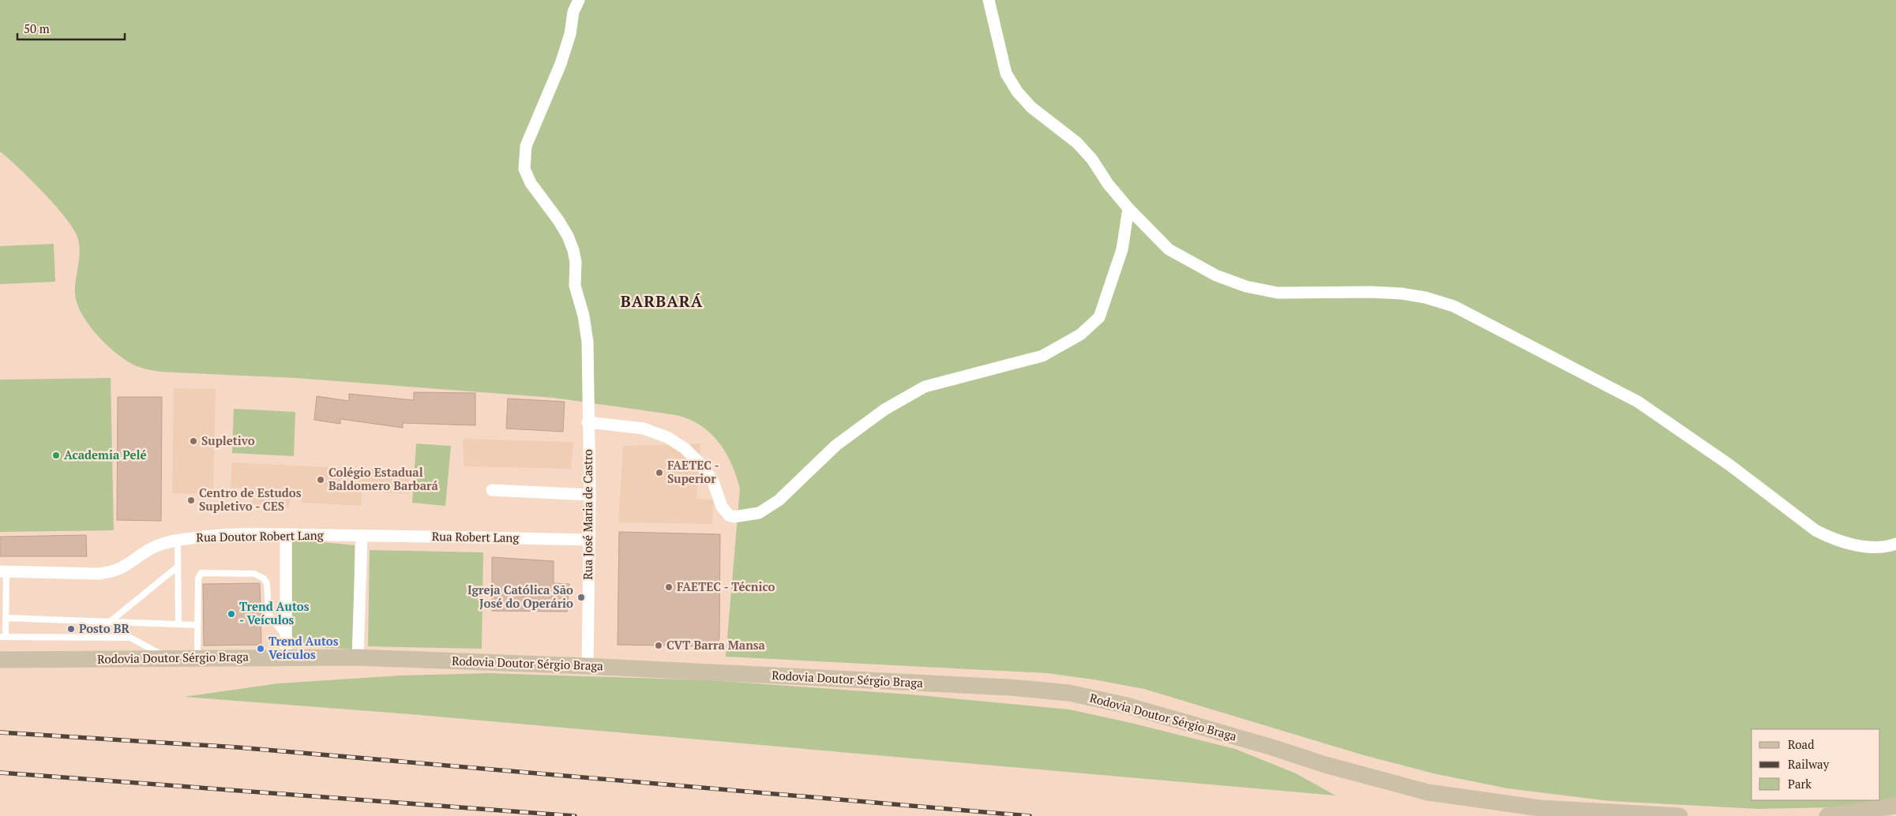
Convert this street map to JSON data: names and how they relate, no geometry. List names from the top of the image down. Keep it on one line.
{"streets":{"main road":["Rodovia Doutor Sérgio Braga"],"street":["Rua José Maria de Castro","Rua Doutor Robert Lang","Rua Robert Lang"]},"crossings":[["Rua José Maria de Castro","Rua Robert Lang"],["Rua José Maria de Castro","Rodovia Doutor Sérgio Braga"],["Rua Doutor Robert Lang","Rua Robert Lang"]],"districts":["BARBARÁ"],"places":["Supletivo","Academia Pelé","FAETEC - Superior","Colégio Estadual Baldomero Barbará","Centro de Estudos Supletivo - CES","FAETEC - Técnico","Igreja Católica São José do Operário","Trend Autos - Veículos","Posto BR","CVT Barra Mansa","Trend Autos Veículos"],"legend":["Road","Railway","Park"],"scale_bar":"50 m"}
